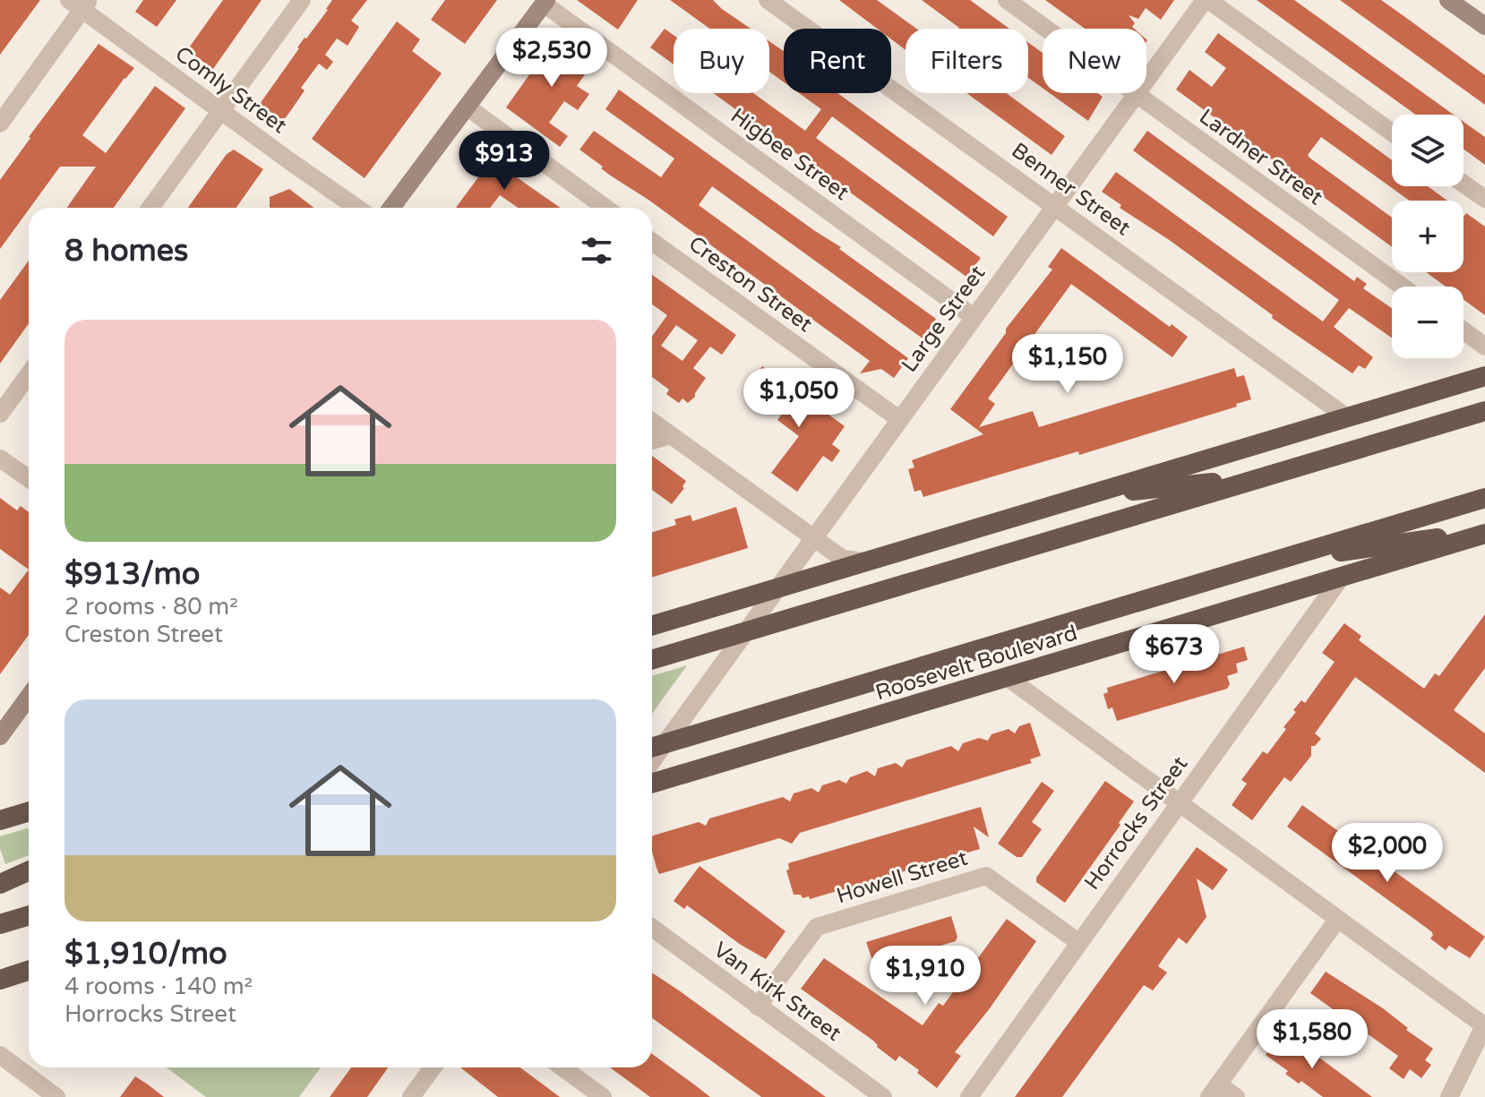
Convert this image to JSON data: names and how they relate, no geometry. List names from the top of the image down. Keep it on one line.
{"streets":{"highway":["Roosevelt Boulevard"],"street":["Comly Street","Higbee Street","Lardner Street","Benner Street","Creston Street","Large Street","Horrocks Street","Howell Street","Van Kirk Street"]},"crossings":[["Higbee Street","Large Street"],["Lardner Street","Large Street"],["Benner Street","Large Street"],["Creston Street","Large Street"],["Large Street","Roosevelt Boulevard"],["Roosevelt Boulevard","Horrocks Street"],["Horrocks Street","Howell Street"],["Howell Street","Van Kirk Street"]],"page":{"price":["$2,530","$913","$1,150","$1,050","$673","$2,000","$1,910","$1,580"],"chip":["Buy","Rent","Filters","New"],"map_buttons":["+","−"],"heading":"8 homes","list":[{"name":"$913/mo","note":"2 rooms · 80 m² · Creston Street"},{"name":"$1,910/mo","note":"4 rooms · 140 m² · Horrocks Street"}]}}
